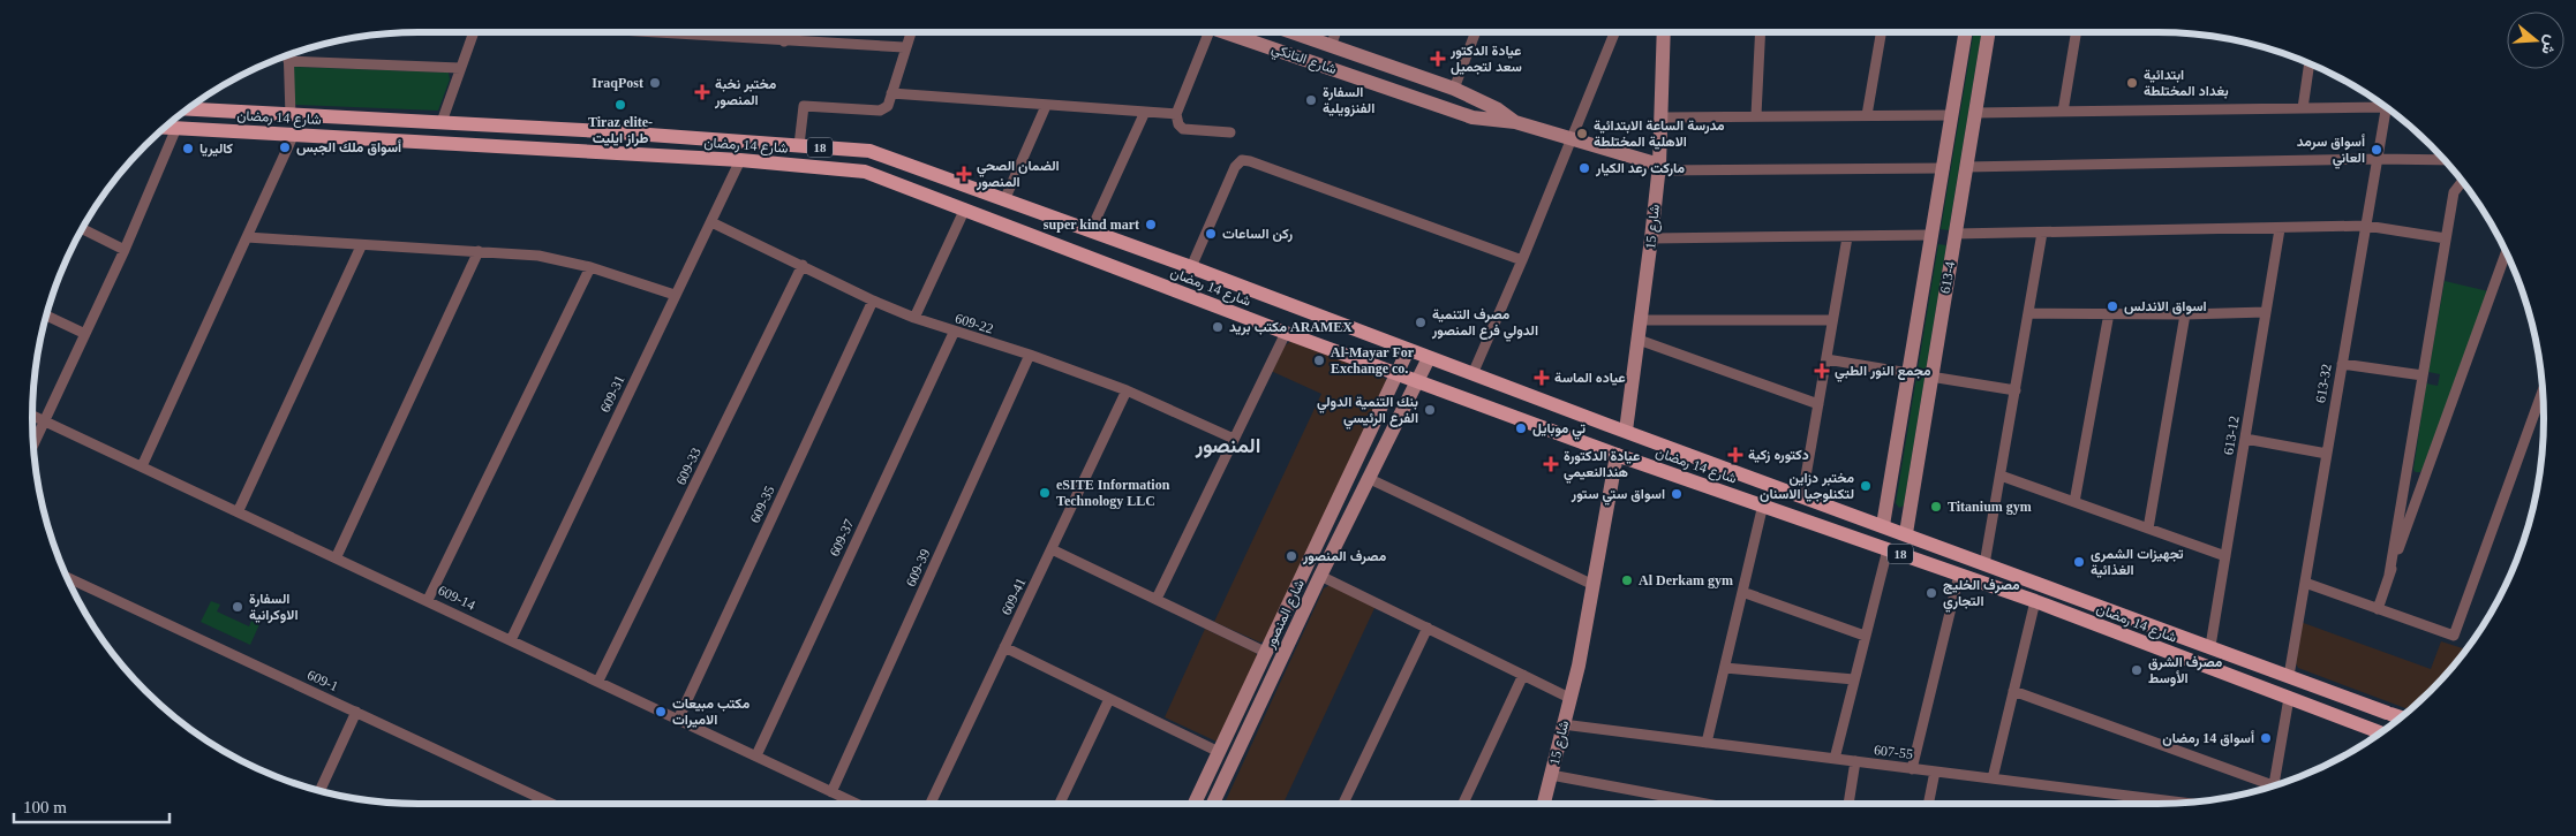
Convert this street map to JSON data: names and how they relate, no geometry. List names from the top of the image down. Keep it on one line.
{"streets":{"main road":["شارع 14 رمضان","18"],"street":["شارع التانكي","شارع 15","613-4","609-22","613-32","609-31","613-12","609-33","609-35","609-37","609-39","609-41","609-14","شارع المنصور","609-1","607-55"]},"crossings":[["شارع التانكي","شارع 15"],["شارع 14 رمضان","شارع 15"],["شارع 14 رمضان","613-4"],["شارع 14 رمضان","613-32"],["شارع 14 رمضان","609-31"],["شارع 14 رمضان","613-12"],["شارع 14 رمضان","شارع المنصور"],["شارع 15","607-55"],["609-22","609-31"],["609-22","609-33"],["609-22","609-35"],["609-22","609-37"],["609-22","609-39"],["609-22","609-41"],["609-31","609-14"],["609-33","609-14"],["609-35","609-14"],["609-37","609-14"],["609-39","609-14"]],"districts":["المنصور"],"places":{"health":["عيادة الدكتور سعد لتجميل","مختبر نخبة المنصور","الضمان الصحي المنصور","مجمع النور الطبي","عياده الماسة","دكتوره زكية","عيادة الدكتورة هندالنعيمي"],"other":["IraqPost","ابتدائية بغداد المختلطة","السفارة الفنزويلية","Tiraz elite- طراز ايليت","مدرسة الساعة الابتدائية الاهلية المختلطة","أسواق ملك الجبس","كاليريا","أسواق سرمد العاني","ماركت رعد الكيار","super kind mart","ركن الساعات","اسواق الاندلس","مصرف التنمية الدولي فرع المنصور","مكتب بريد ARAMEX","Al-Mayar For Exchange co.","بنك التنمية الدولي الفرع الرئيسي","تي موبايل","مختبر دزاين لتكنلوجيا الاسنان","eSITE Information Technology LLC","اسواق ستي ستور","Titanium gym","مصرف المنصور","تجهيزات الشمري الغذائية","Al Derkam gym","مصرف الخليج التجاري","السفارة الاوكرانية","مصرف الشرق الأوسط","مكتب مبيعات الاميرات","أسواق 14 رمضان"]},"scale_bar":"100 m","north":"right"}
